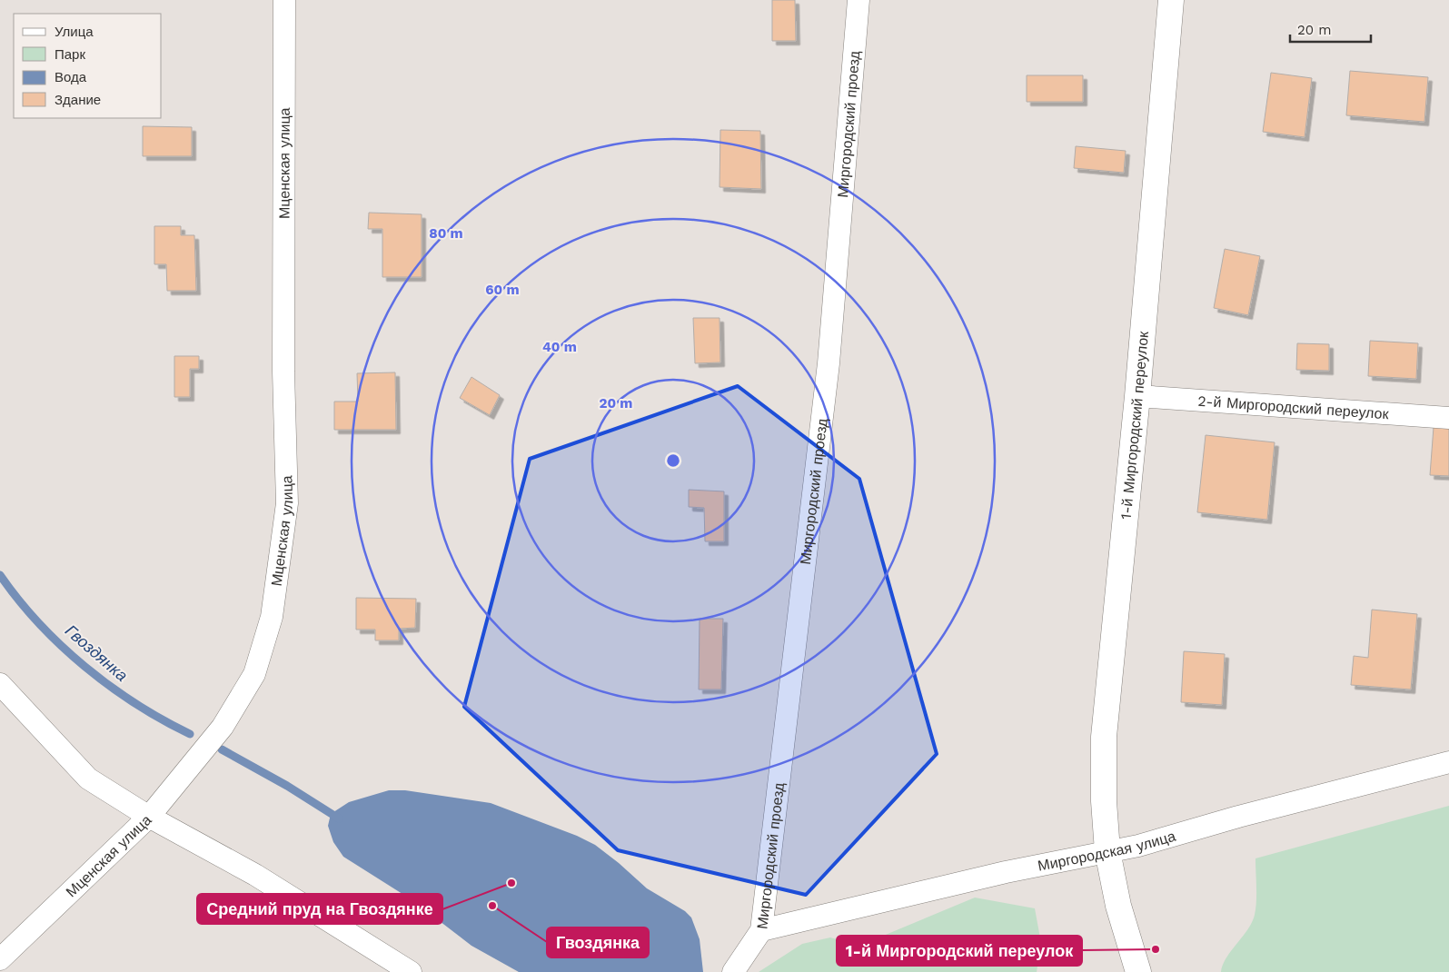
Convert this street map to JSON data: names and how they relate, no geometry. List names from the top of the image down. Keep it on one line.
{"streets":{"street":["Миргородский проезд","Мценская улица","2-й Миргородский переулок","1-й Миргородский переулок","Миргородская улица"]},"crossings":[["Миргородский проезд","Миргородская улица"],["2-й Миргородский переулок","1-й Миргородский переулок"],["1-й Миргородский переулок","Миргородская улица"]],"water":["Гвоздянка"],"places":["Средний пруд на Гвоздянке","Гвоздянка","1-й Миргородский переулок"],"legend":["Улица","Парк","Вода","Здание"],"scale_bar":"20 m","rings":["80 m","60 m","40 m","20 m"]}
